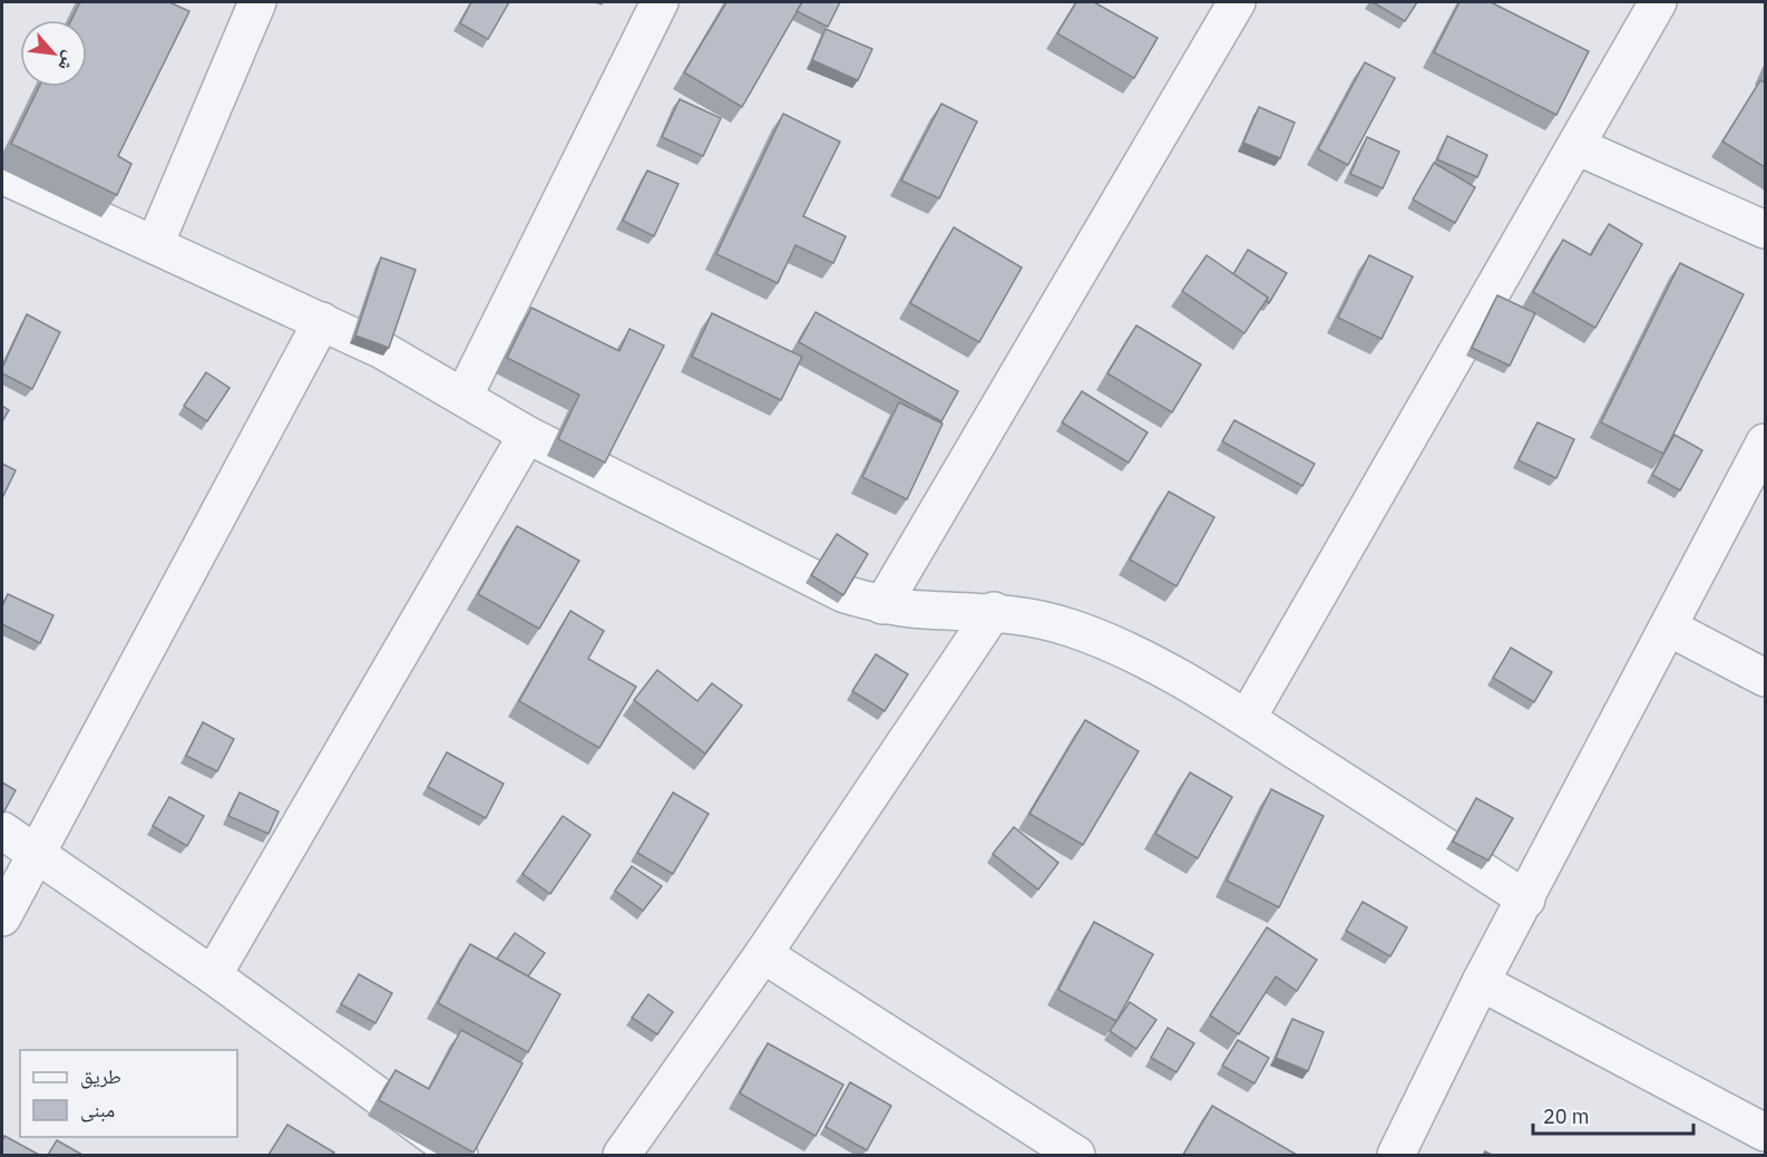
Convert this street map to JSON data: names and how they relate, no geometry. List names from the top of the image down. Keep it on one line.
{"legend":["طريق","مبنى"],"scale_bar":"20 m","north":"bottom right"}
